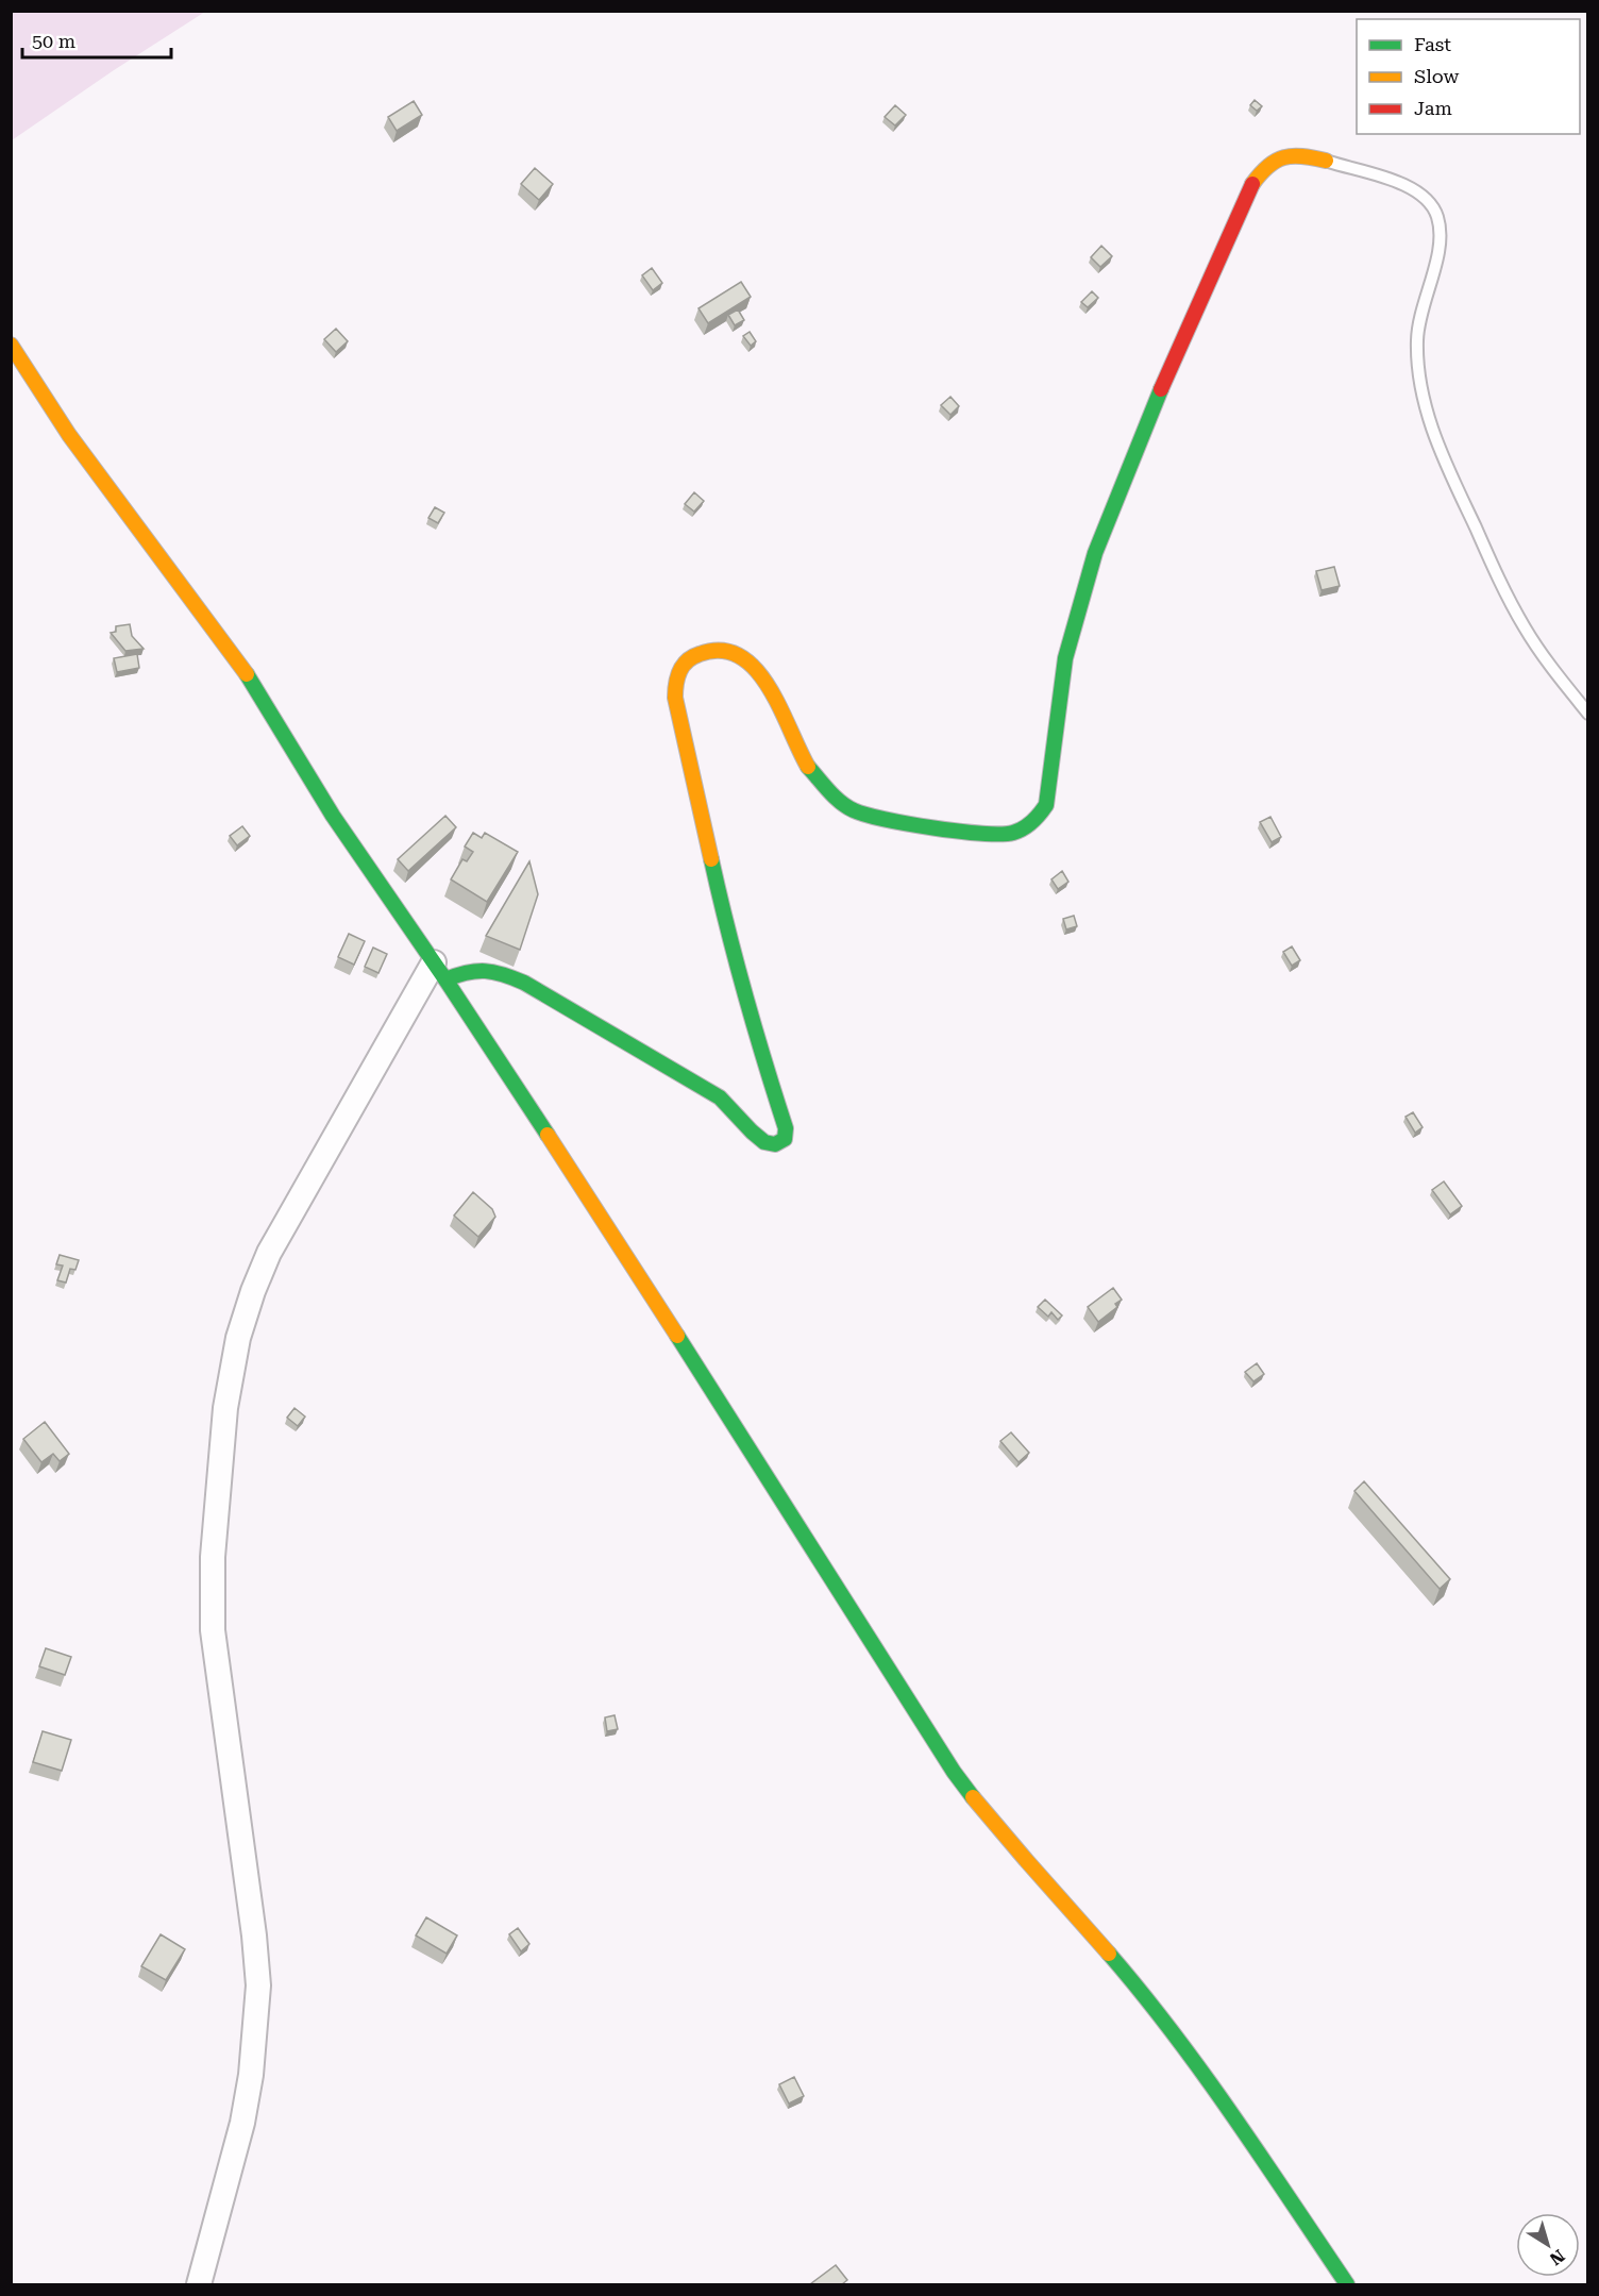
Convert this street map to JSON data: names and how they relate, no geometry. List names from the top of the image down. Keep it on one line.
{"legend":["Fast","Slow","Jam"],"scale_bar":"50 m","north":"bottom right"}
